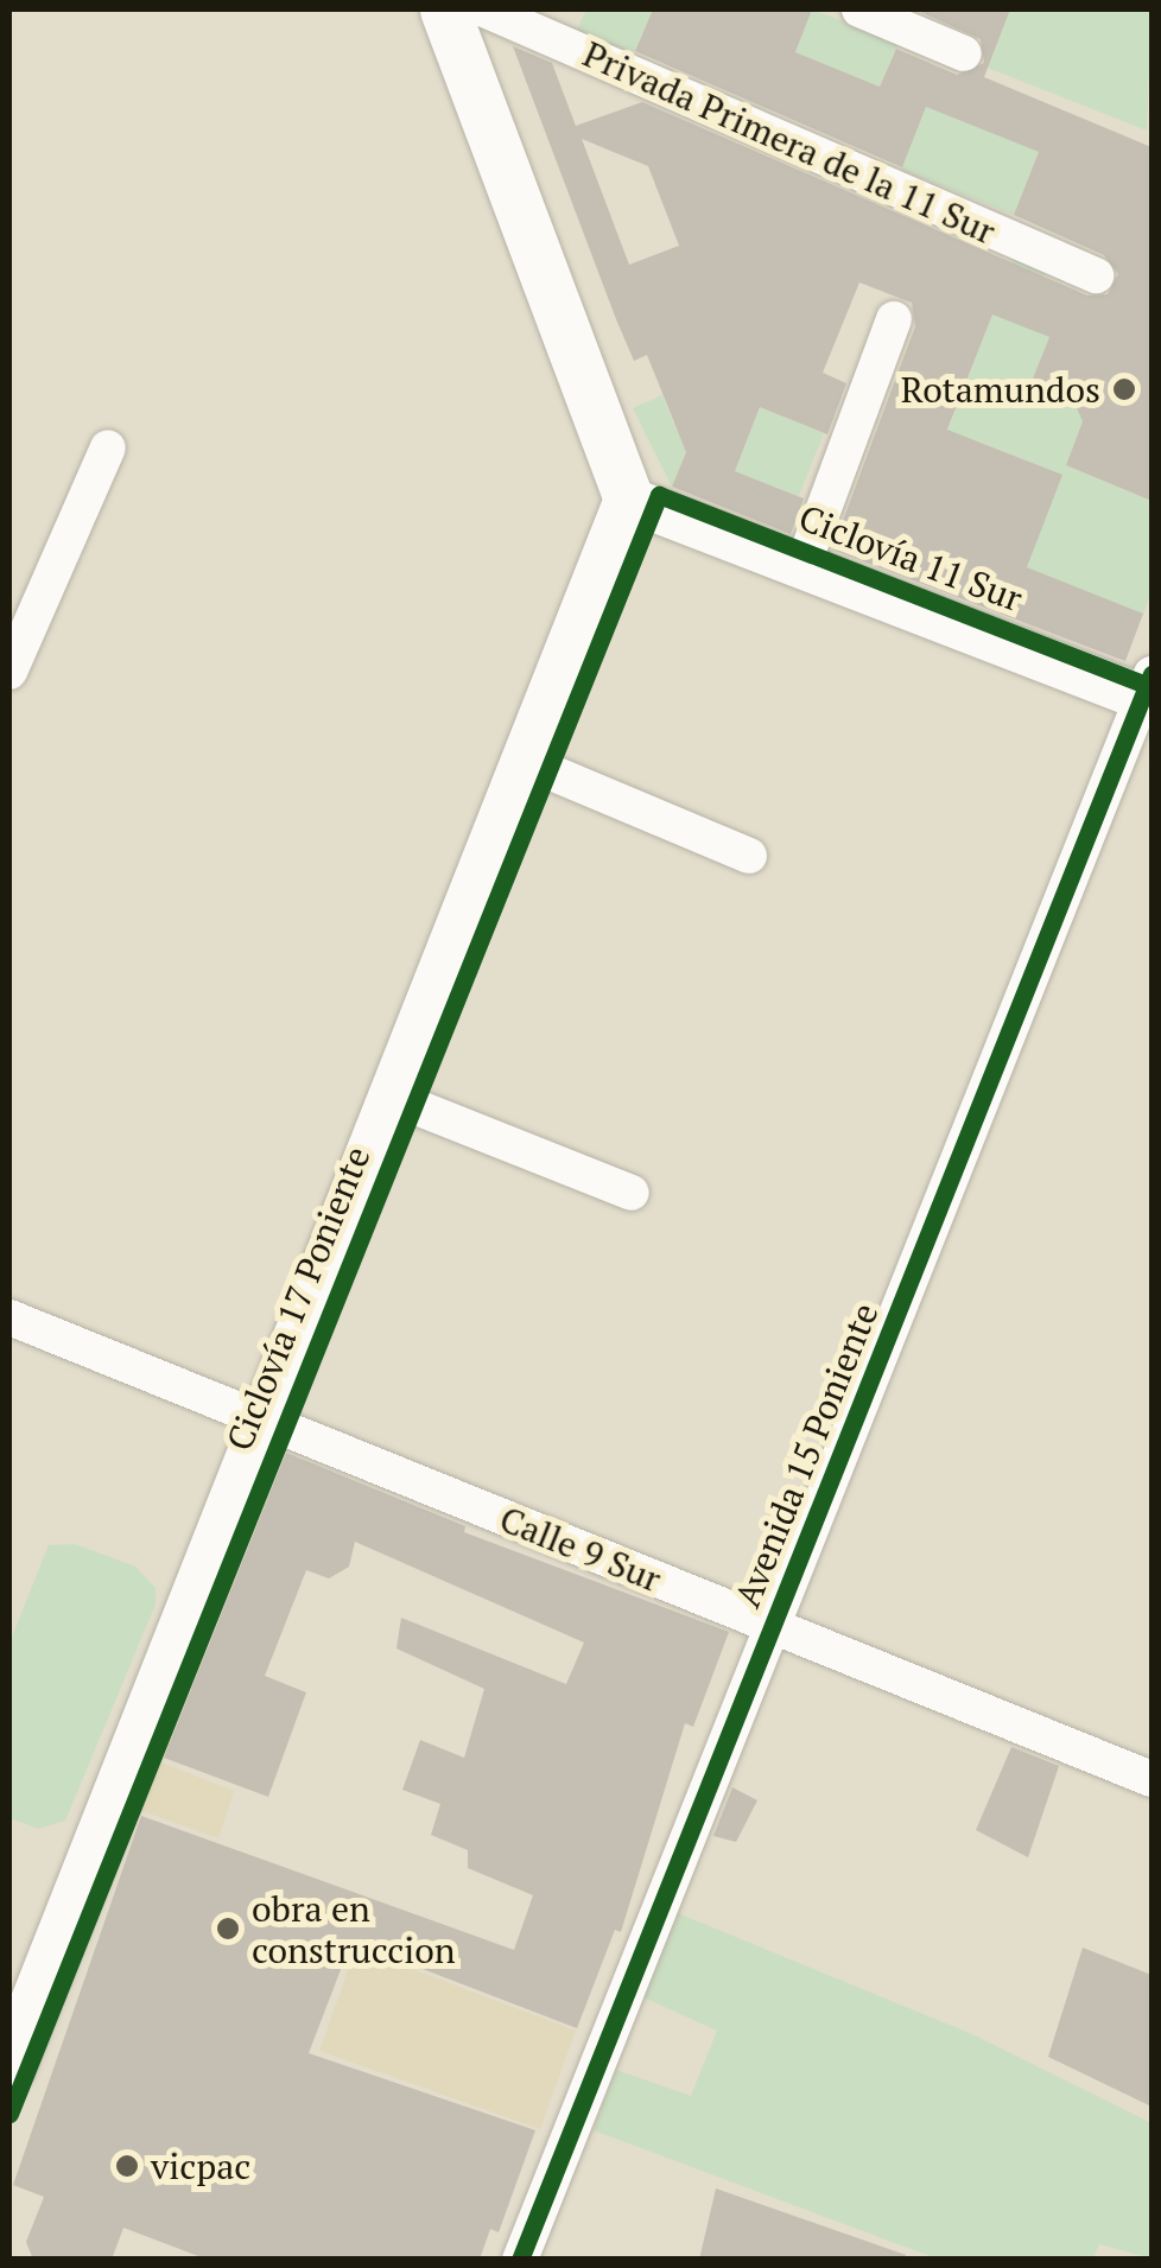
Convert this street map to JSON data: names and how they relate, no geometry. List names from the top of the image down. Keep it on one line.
{"streets":{"street":["Privada Primera de la 11 Sur","Avenida 15 Poniente","Calle 9 Sur"],"cycle path":["Ciclovía 11 Sur"]},"crossings":[["Avenida 15 Poniente","Calle 9 Sur"]],"places":["Rotamundos","obra en construccion","vicpac"]}
